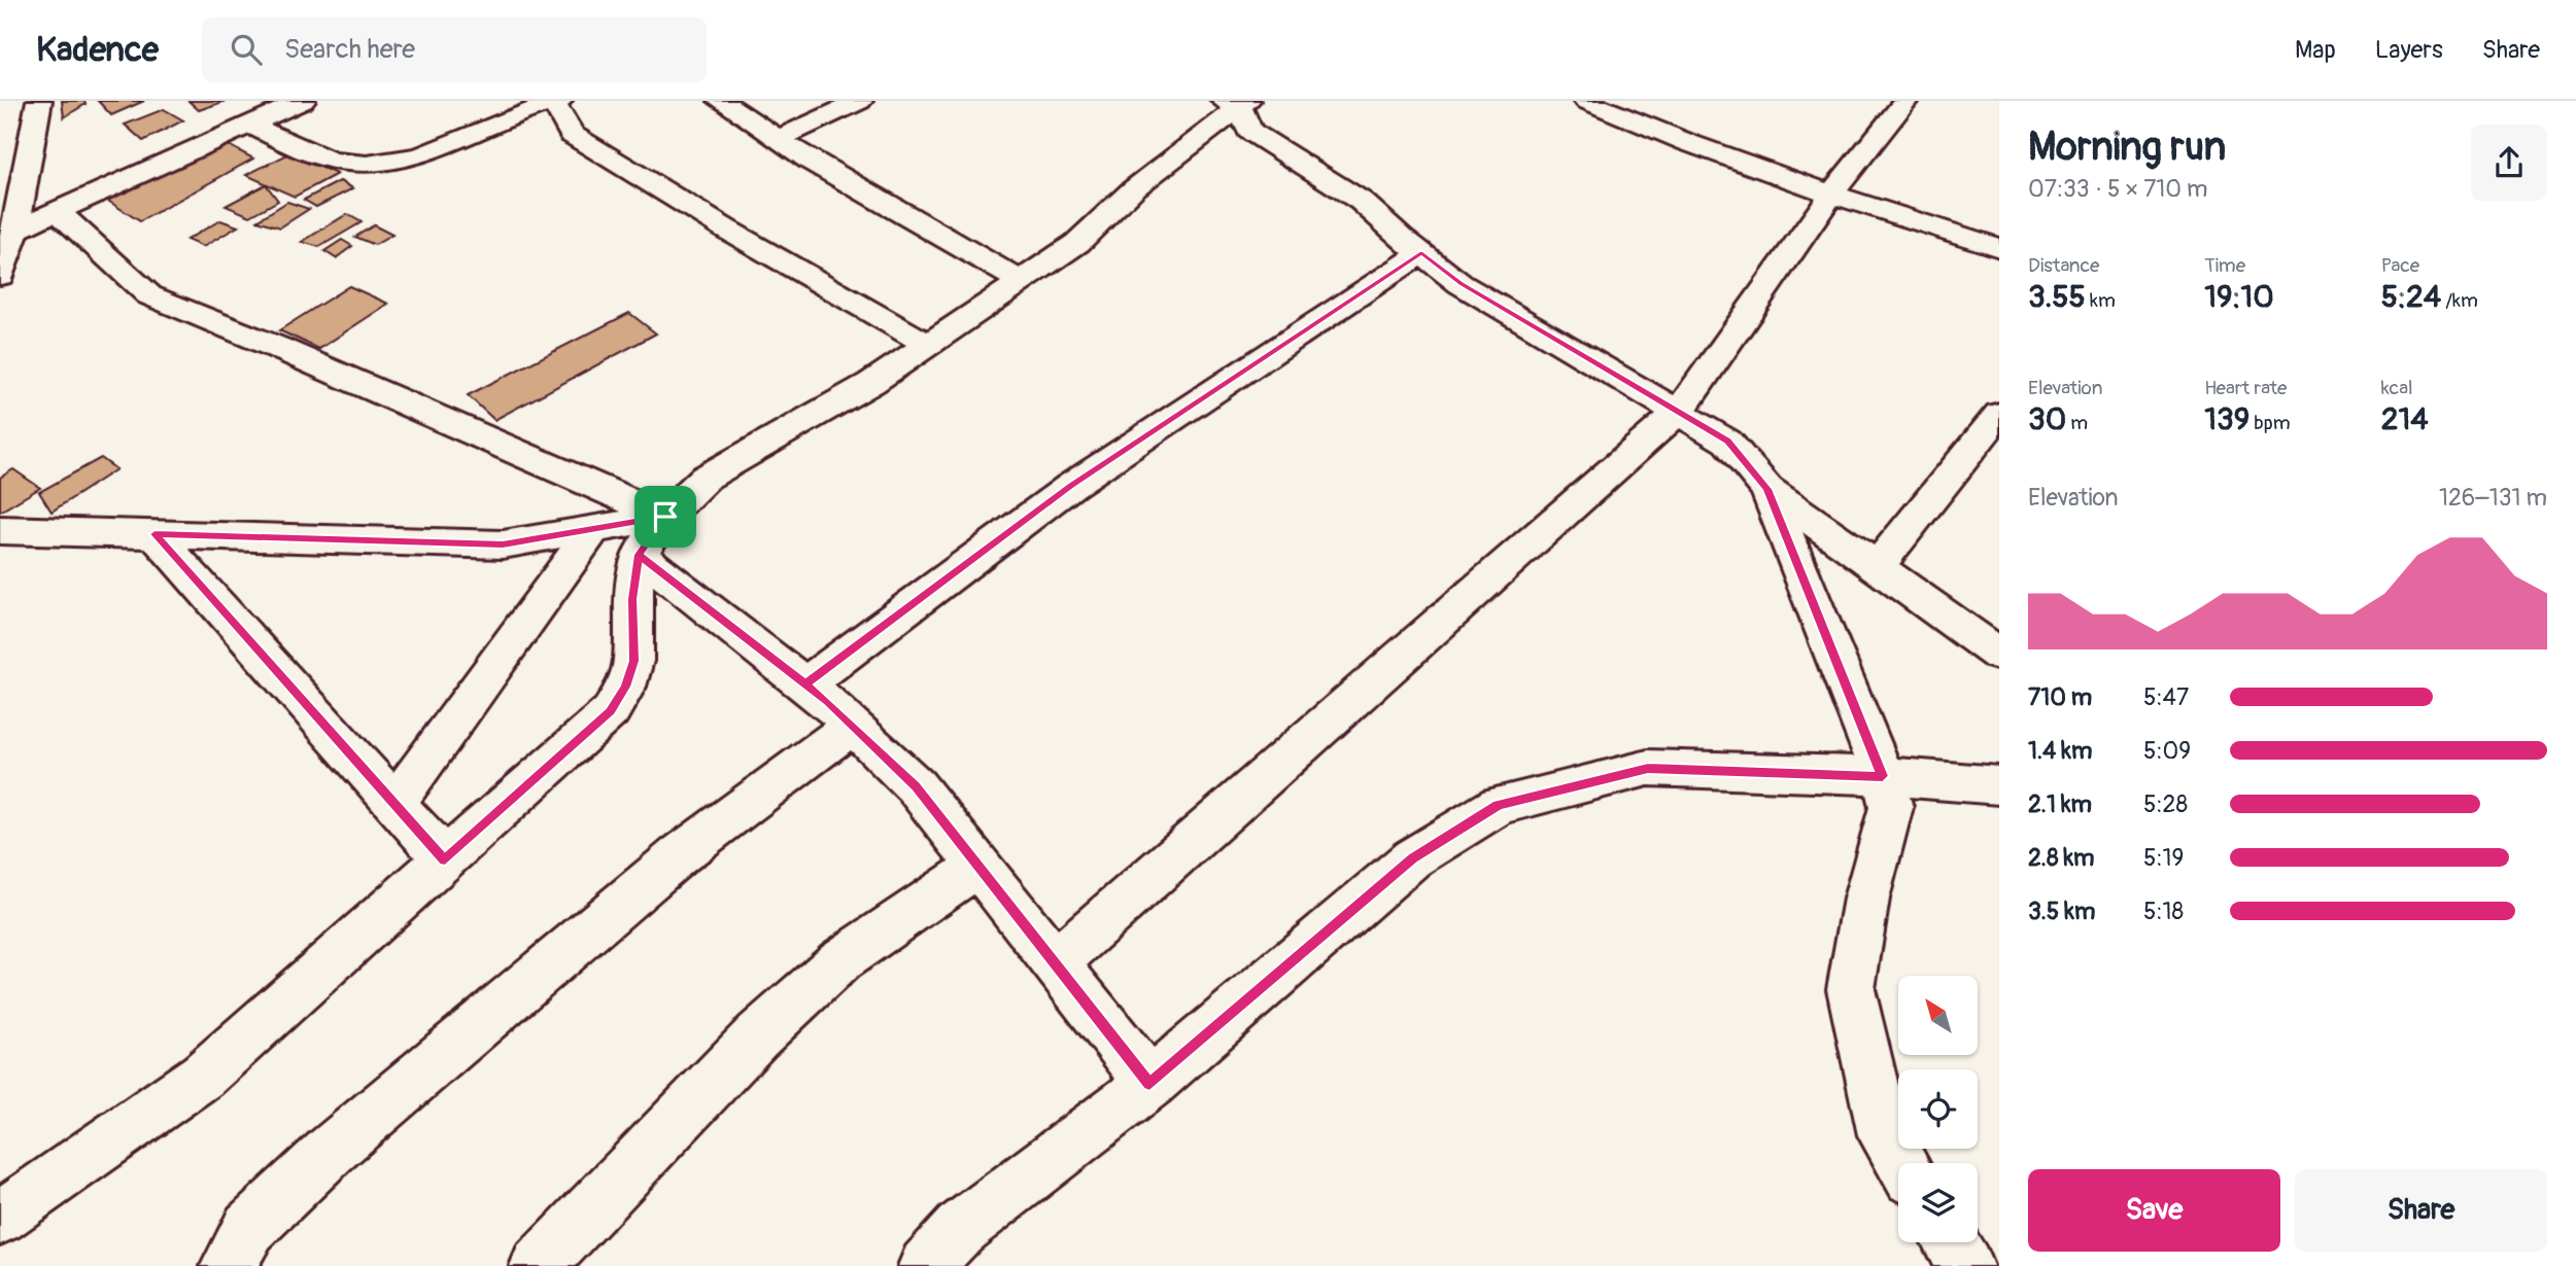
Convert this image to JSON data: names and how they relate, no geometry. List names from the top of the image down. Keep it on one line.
{"north":"top left","page":{"header":"Kadence","search":"Search here","nav":["Map","Layers","Share"],"heading":["Morning run","07:33 · 5 × 710 m"],"stats":[["Distance","3.55 km"],["Time","19:10"],["Pace","5:24 /km"],["Elevation","30 m"],["Heart rate","139 bpm"],["kcal","214"]],"chart":["Elevation","126–131 m"],"list":[{"name":"710 m","note":"5:47"},{"name":"1.4 km","note":"5:09"},{"name":"2.1 km","note":"5:28"},{"name":"2.8 km","note":"5:19"},{"name":"3.5 km","note":"5:18"}],"buttons":["Save","Share"]}}
